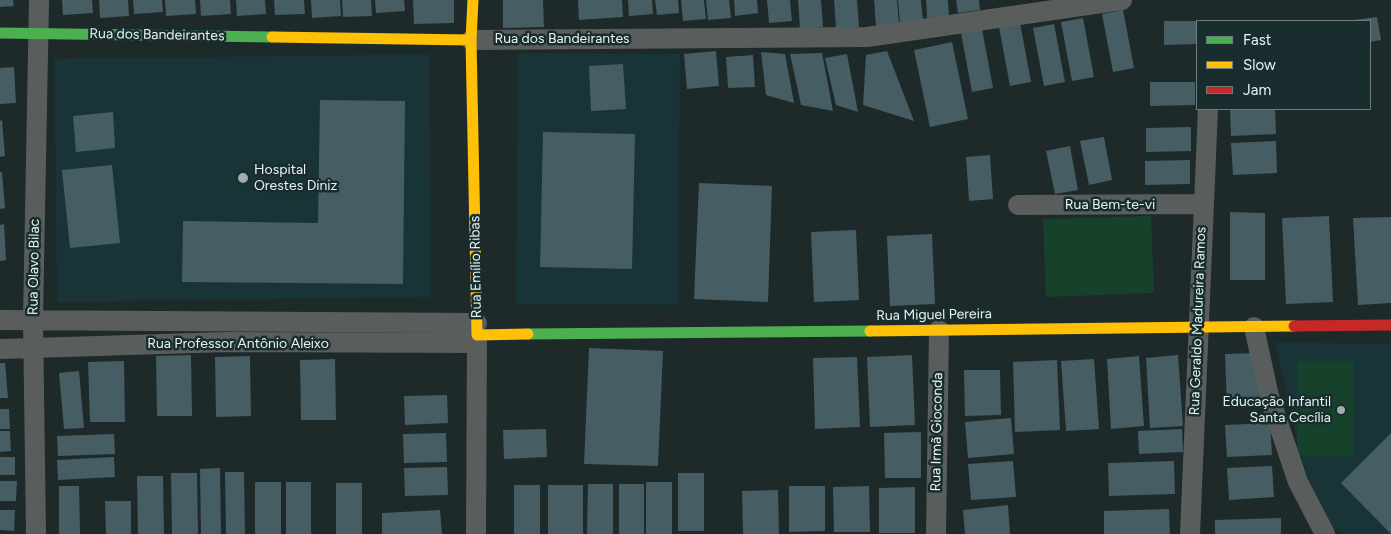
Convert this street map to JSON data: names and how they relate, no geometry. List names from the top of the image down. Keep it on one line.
{"streets":{"street":["Rua dos Bandeirantes","Rua Bem-te-vi","Rua Olavo Bilac","Rua Emílio Ribas","Rua Miguel Pereira","Rua Geraldo Madureira Ramos","Rua Professor Antônio Aleixo","Rua Irmã Gioconda"]},"crossings":[["Rua dos Bandeirantes","Rua Olavo Bilac"],["Rua dos Bandeirantes","Rua Emílio Ribas"],["Rua Bem-te-vi","Rua Geraldo Madureira Ramos"],["Rua Olavo Bilac","Rua Professor Antônio Aleixo"],["Rua Emílio Ribas","Rua Miguel Pereira"],["Rua Emílio Ribas","Rua Professor Antônio Aleixo"],["Rua Miguel Pereira","Rua Geraldo Madureira Ramos"],["Rua Miguel Pereira","Rua Professor Antônio Aleixo"],["Rua Miguel Pereira","Rua Irmã Gioconda"]],"places":["Hospital Orestes Diniz","Educação Infantil Santa Cecília"],"legend":["Fast","Slow","Jam"]}
